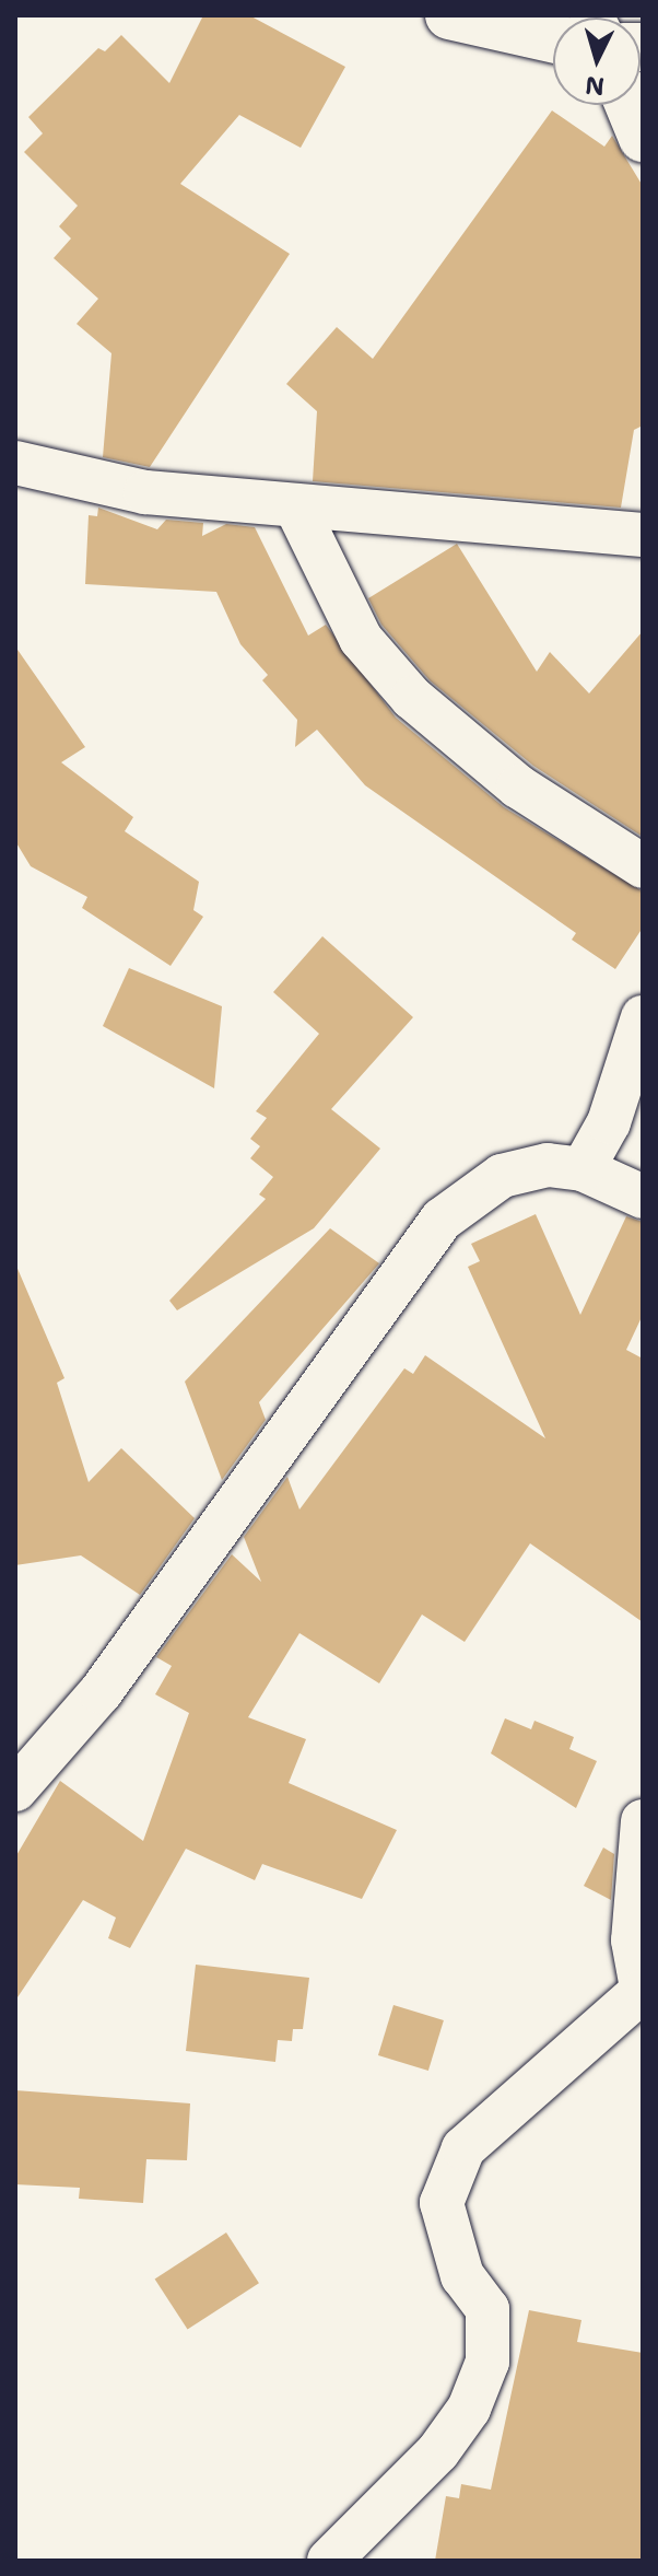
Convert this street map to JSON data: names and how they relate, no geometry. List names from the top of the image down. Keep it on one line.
{"north":"bottom"}
